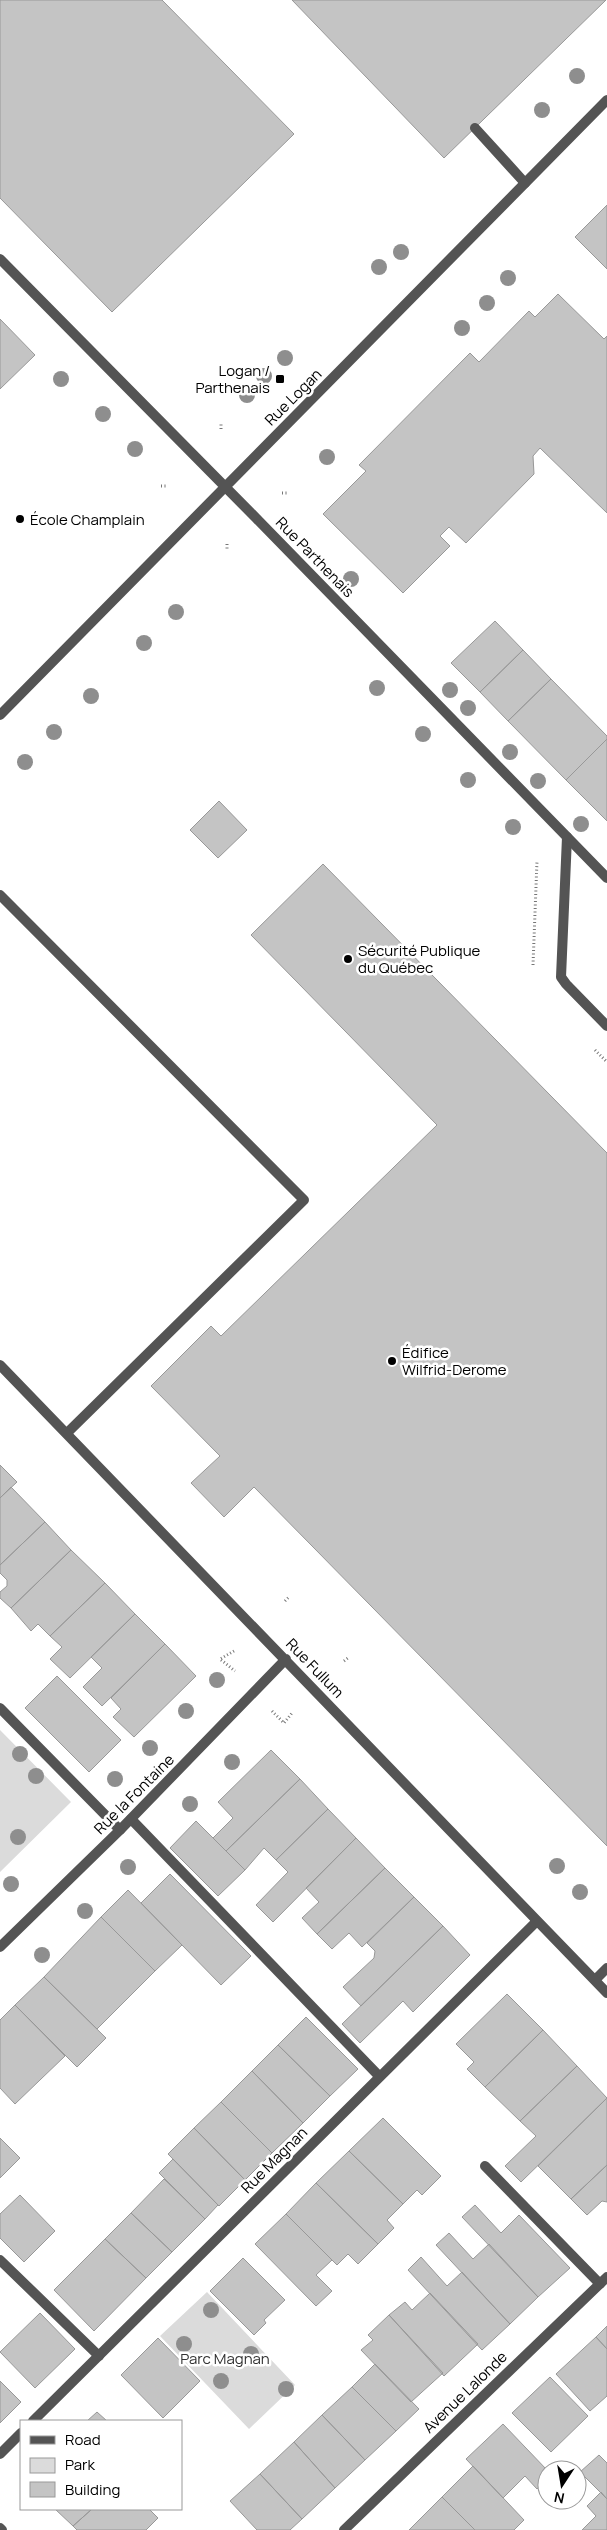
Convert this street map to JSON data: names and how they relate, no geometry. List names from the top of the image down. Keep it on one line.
{"streets":{"street":["Rue Logan","Rue Parthenais","Rue Fullum","Rue la Fontaine","Rue Magnan","Avenue Lalonde"]},"crossings":[["Rue Logan","Rue Parthenais"],["Rue Fullum","Rue la Fontaine"],["Rue Fullum","Rue Magnan"]],"parks":["Parc Magnan"],"places":{"transit":["Logan / Parthenais"],"other":["École Champlain","Sécurité Publique du Québec","Édifice Wilfrid-Derome"]},"legend":["Road","Park","Building"],"north":"bottom"}
